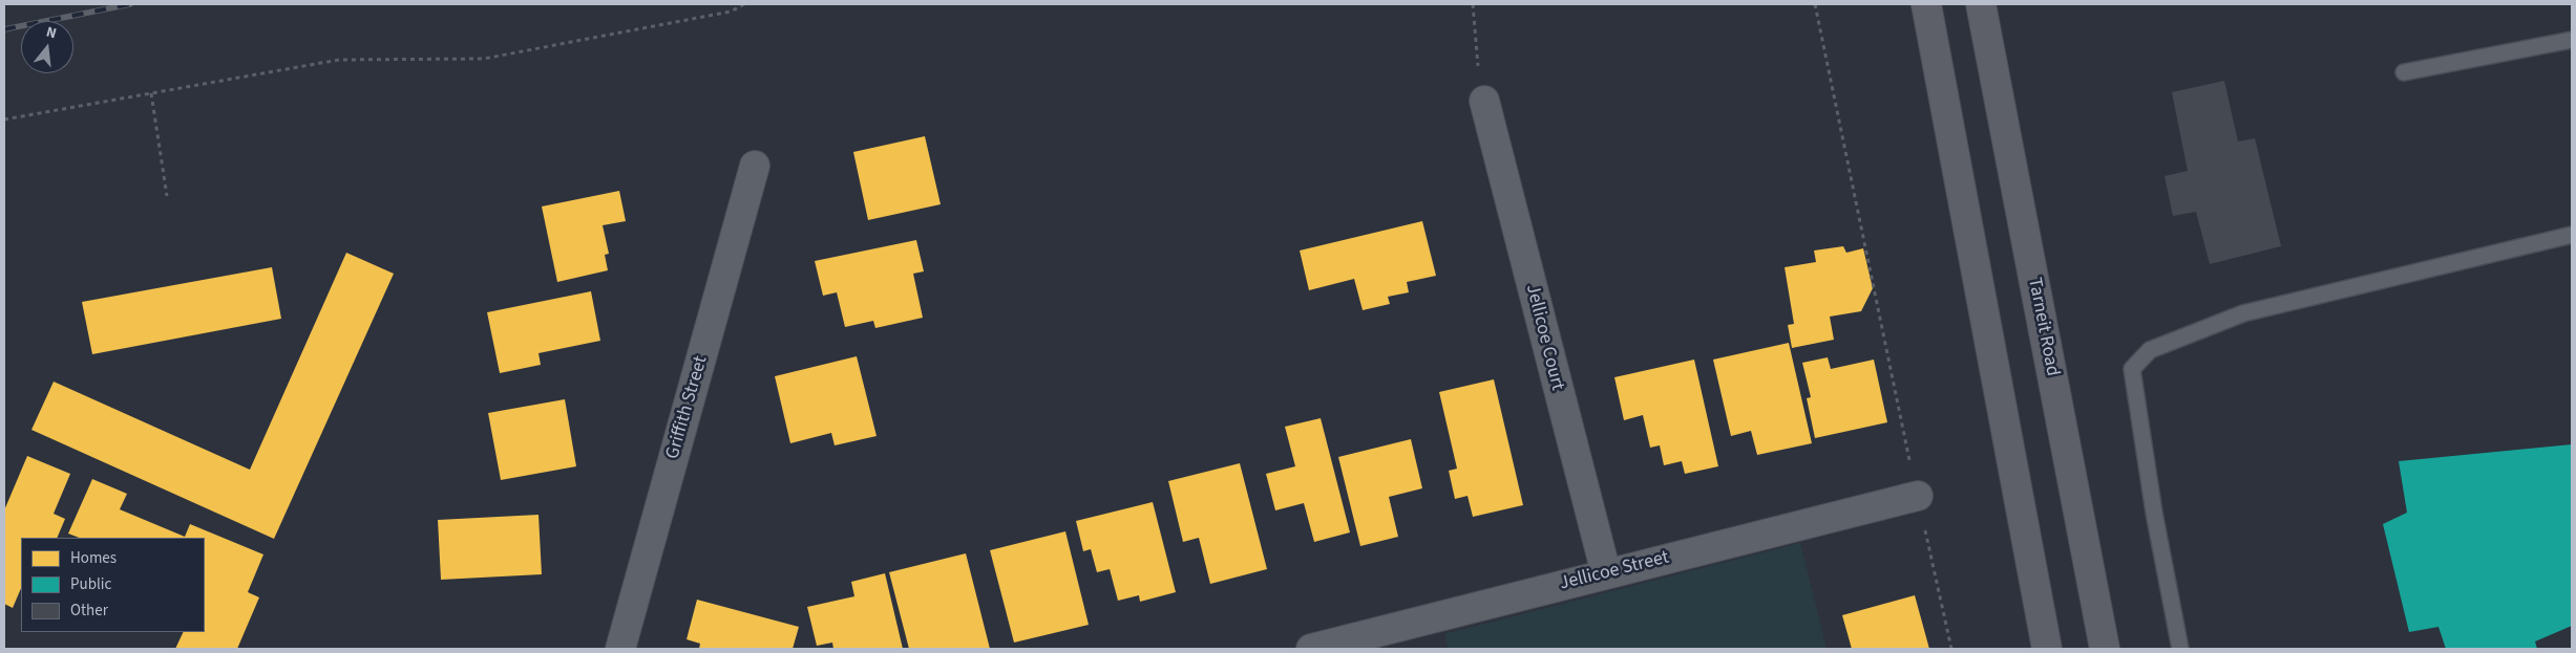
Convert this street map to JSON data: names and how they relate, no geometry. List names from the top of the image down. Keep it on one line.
{"streets":{"main road":["Tarneit Road"],"street":["Jellicoe Court","Griffith Street","Jellicoe Street"]},"crossings":[["Jellicoe Court","Jellicoe Street"]],"legend":["Homes","Public","Other"],"north":"top"}
